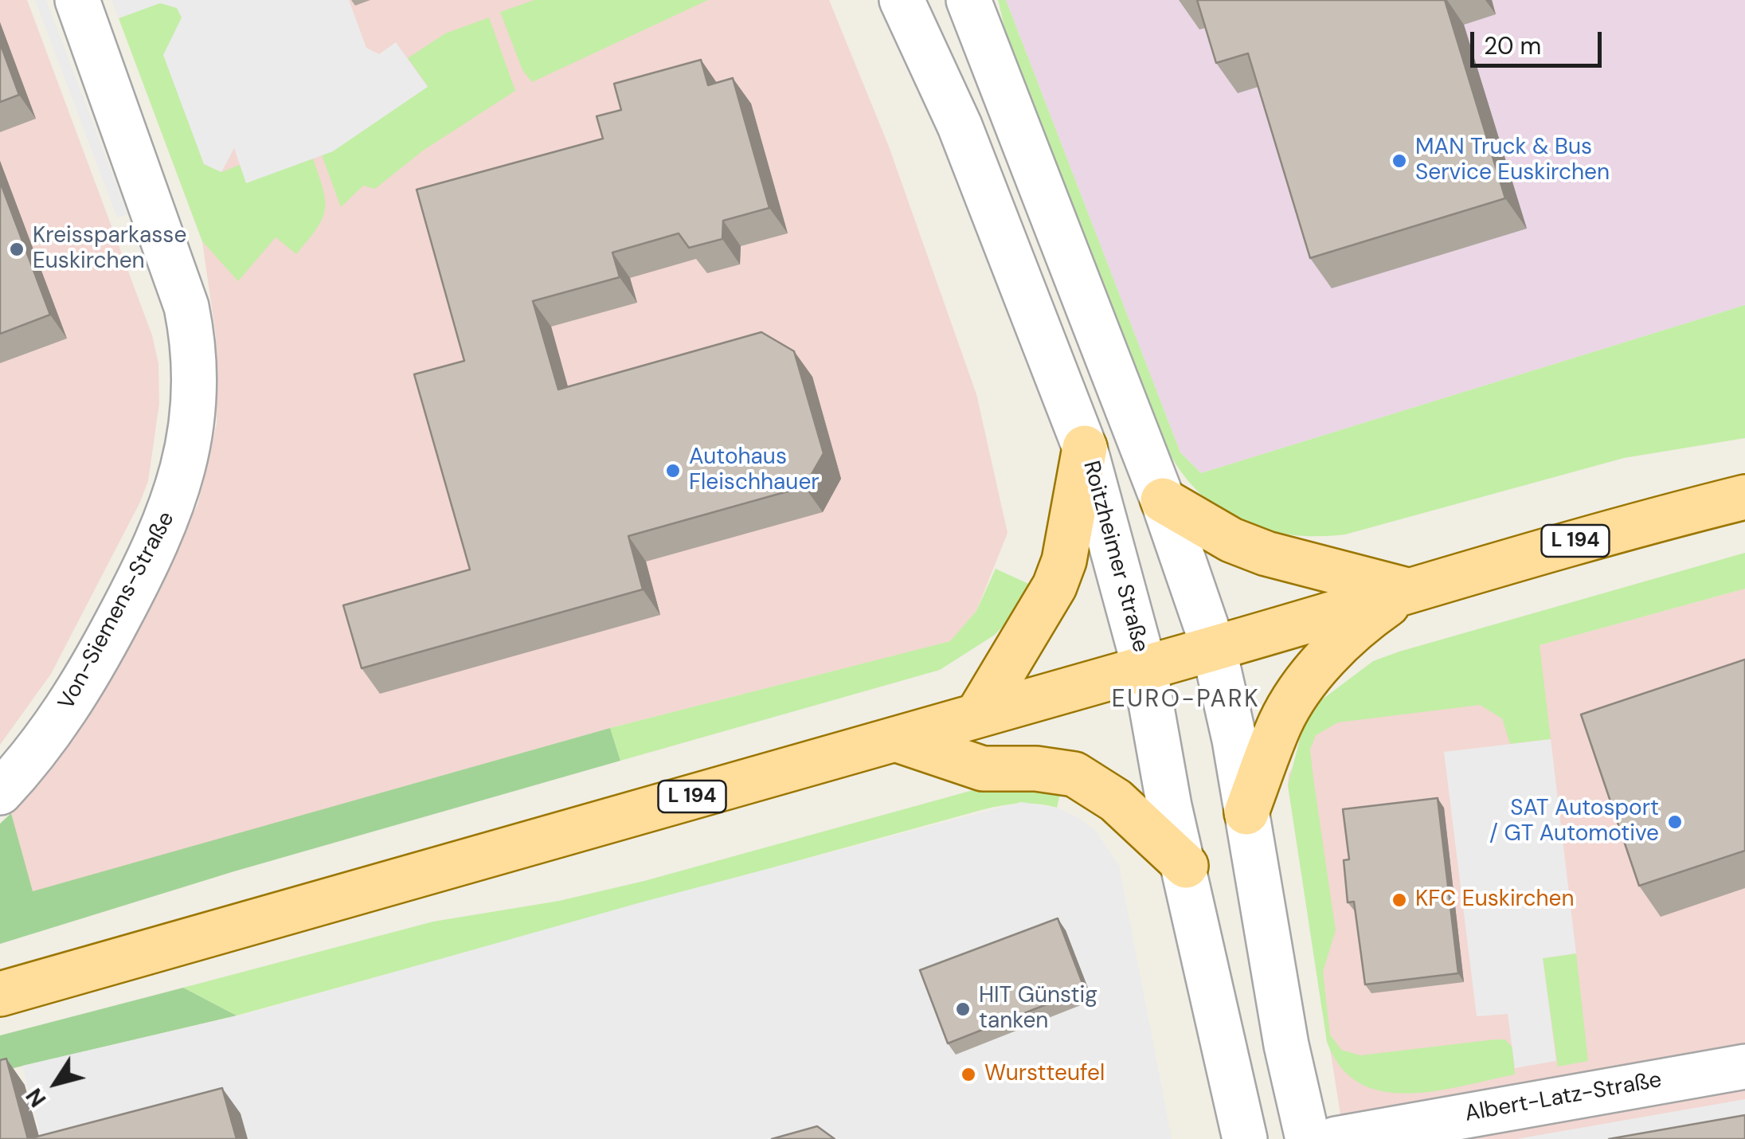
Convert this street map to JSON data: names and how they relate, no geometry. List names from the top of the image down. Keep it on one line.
{"streets":{"main road":["L 194"],"street":["Roitzheimer Straße","Von-Siemens-Straße","Albert-Latz-Straße"]},"crossings":[["L 194","Roitzheimer Straße"]],"districts":["EURO-PARK"],"places":["MAN Truck & Bus Service Euskirchen","Kreissparkasse Euskirchen","Autohaus Fleischhauer","SAT Autosport / GT Automotive","KFC Euskirchen","HIT Günstig tanken","Wurstteufel"],"scale_bar":"20 m","north":"bottom left"}
